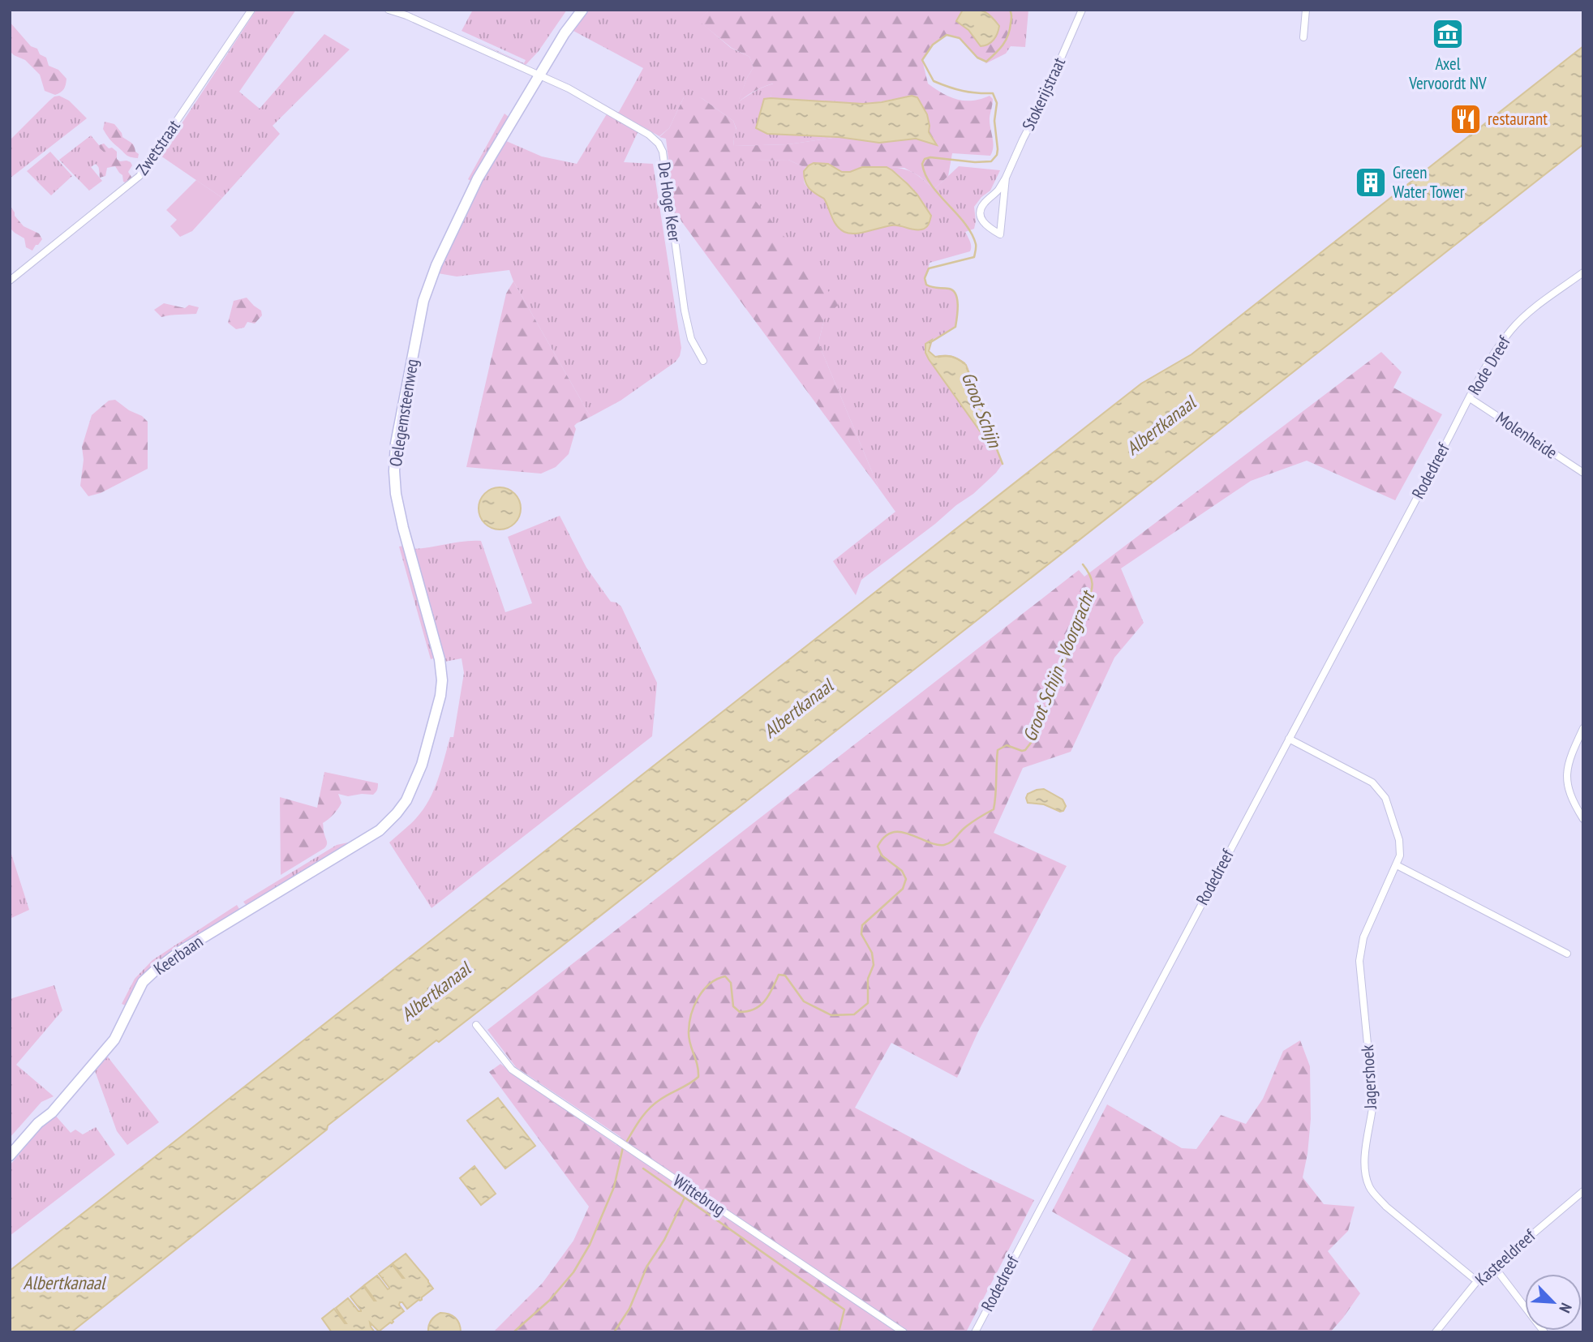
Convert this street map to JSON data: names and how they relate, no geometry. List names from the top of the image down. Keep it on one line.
{"streets":{"street":["Stokerijstraat","Zwetstraat","De Hoge Keer","Rode Dreef","Oelegemsteenweg","Molenheide","Rodedreef","Keerbaan","Jagershoek","Wittebrug","Kasteeldreef"]},"crossings":[["De Hoge Keer","Oelegemsteenweg"],["Rode Dreef","Molenheide"],["Rode Dreef","Rodedreef"],["Oelegemsteenweg","Keerbaan"],["Rodedreef","Jagershoek"],["Jagershoek","Kasteeldreef"]],"water":["Groot Schijn","Albertkanaal","Groot Schijn - Voorgracht"],"places":{"museum":["Axel Vervoordt NV"],"restaurant":["restaurant"],"building":["Green Water Tower"]},"north":"bottom right"}
